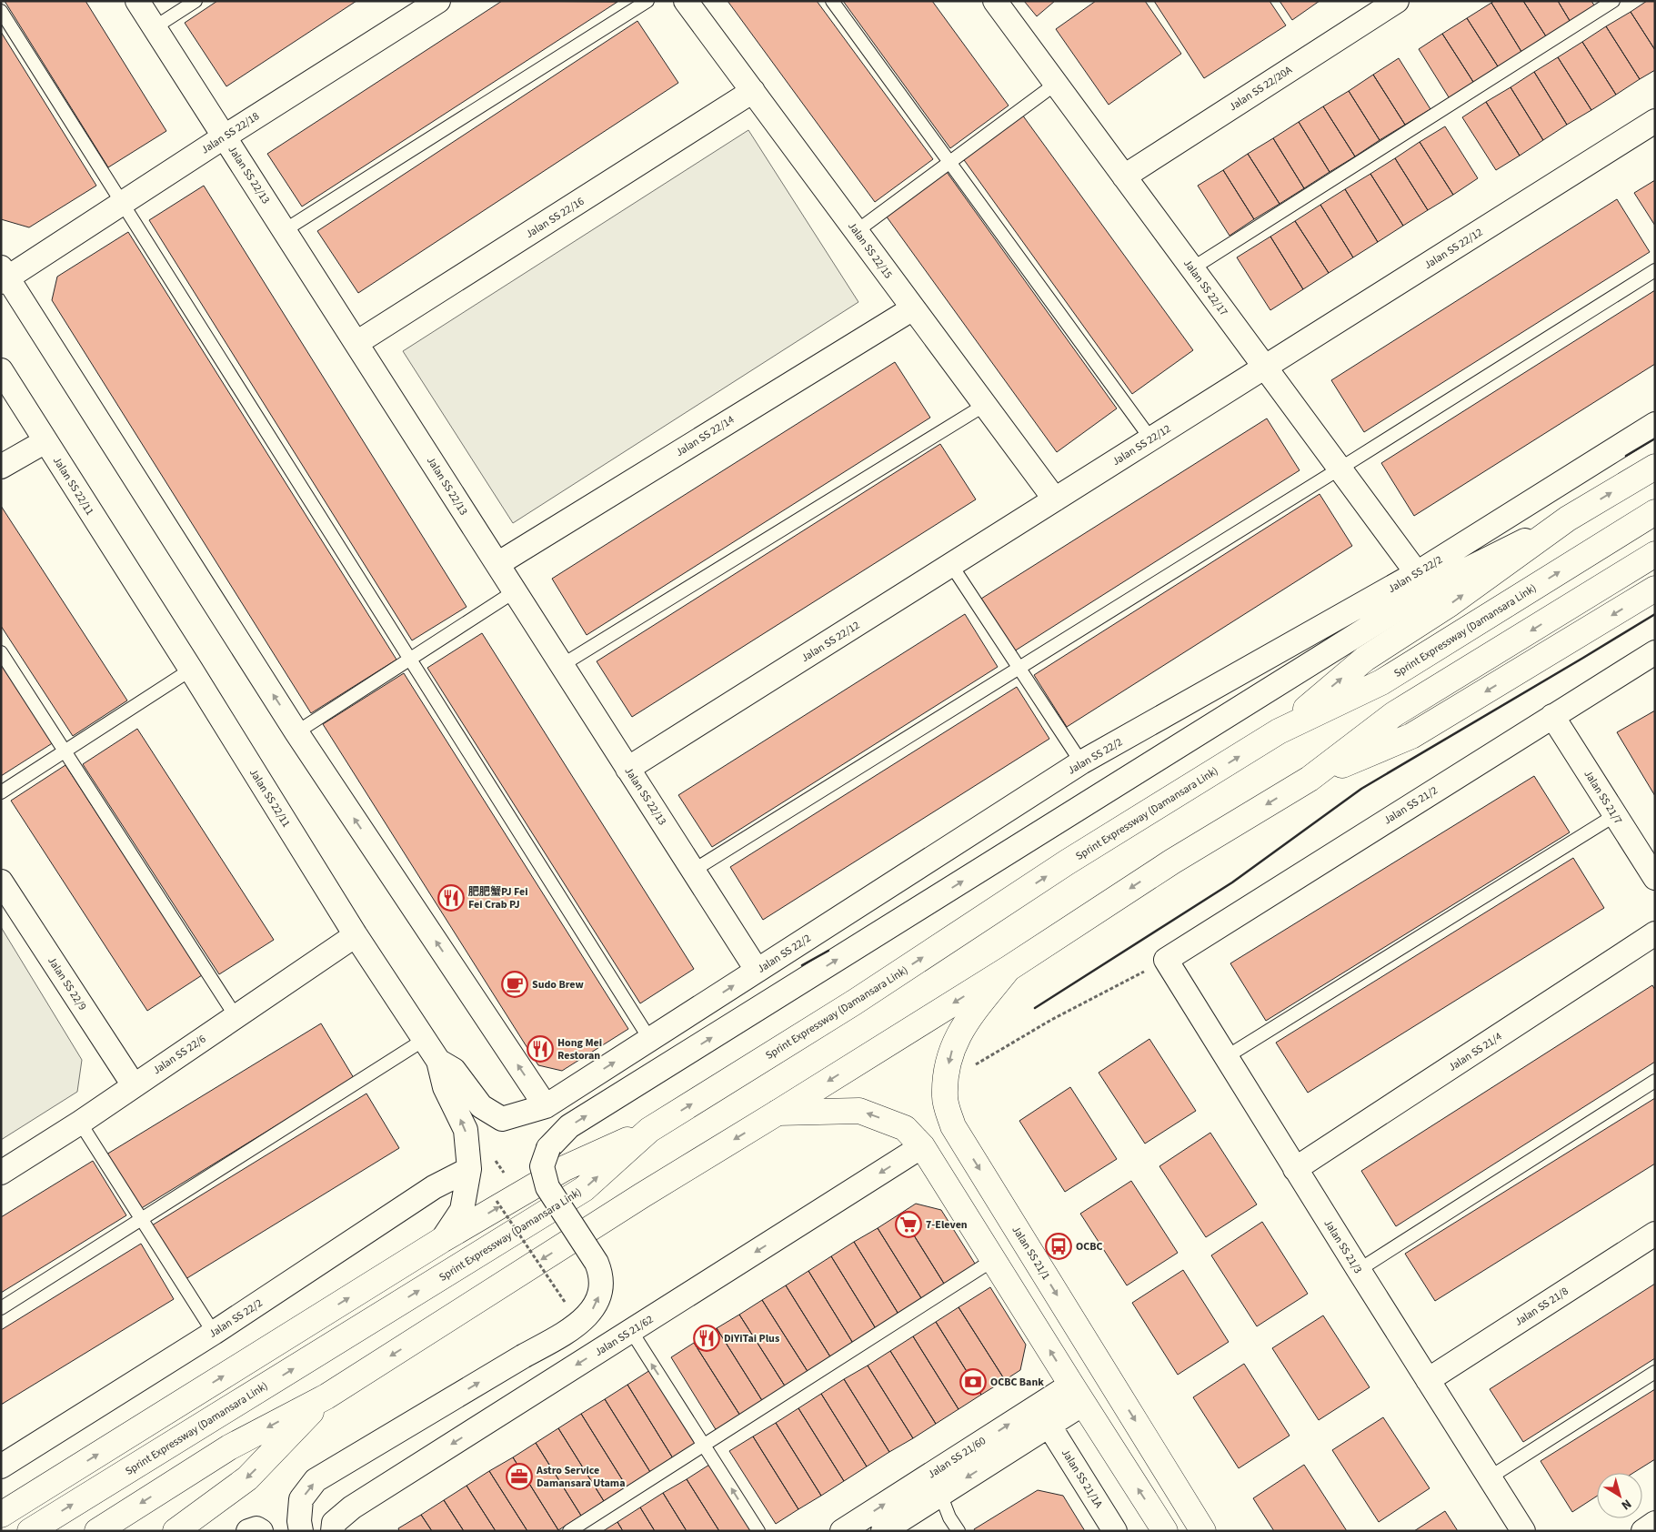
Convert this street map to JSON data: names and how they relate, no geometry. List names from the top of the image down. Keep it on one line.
{"streets":{"main road":["Sprint Expressway (Damansara Link)","Jalan SS 21/1"],"street":["Jalan SS 22/20A","Jalan SS 22/18","Jalan SS 22/13","Jalan SS 22/16","Jalan SS 22/12","Jalan SS 22/15","Jalan SS 22/17","Jalan SS 22/14","Jalan SS 22/11","Jalan SS 22/2","Jalan SS 21/7","Jalan SS 21/2","Jalan SS 22/9","Jalan SS 21/4","Jalan SS 22/6","Jalan SS 21/3","Jalan SS 21/8","Jalan SS 21/62","Jalan SS 21/60","Jalan SS 21/1A"]},"crossings":[["Jalan SS 22/20A","Jalan SS 22/17"],["Jalan SS 22/18","Jalan SS 22/13"],["Jalan SS 22/13","Jalan SS 22/16"],["Jalan SS 22/13","Jalan SS 22/12"],["Jalan SS 22/13","Jalan SS 22/14"],["Jalan SS 22/13","Jalan SS 22/2"],["Jalan SS 22/16","Jalan SS 22/15"],["Jalan SS 22/12","Jalan SS 22/15"],["Jalan SS 22/12","Jalan SS 22/17"],["Jalan SS 22/15","Jalan SS 22/14"],["Jalan SS 22/17","Jalan SS 22/2"],["Jalan SS 22/11","Jalan SS 22/2"],["Jalan SS 22/11","Jalan SS 22/6"],["Jalan SS 21/7","Jalan SS 21/2"],["Jalan SS 21/2","Jalan SS 21/3"],["Jalan SS 22/9","Jalan SS 22/6"],["Jalan SS 21/4","Jalan SS 21/3"],["Jalan SS 21/3","Jalan SS 21/8"],["Jalan SS 21/60","Jalan SS 21/1A"]],"places":{"restaurant":["肥肥蟹PJ Fei Fei Crab PJ","Hong Mei Restoran","DiYiTai Plus"],"cafe":["Sudo Brew"],"supermarket":["7-Eleven"],"bus stop":["OCBC"],"bank":["OCBC Bank"],"office":["Astro Service Damansara Utama"]},"north":"bottom right"}
